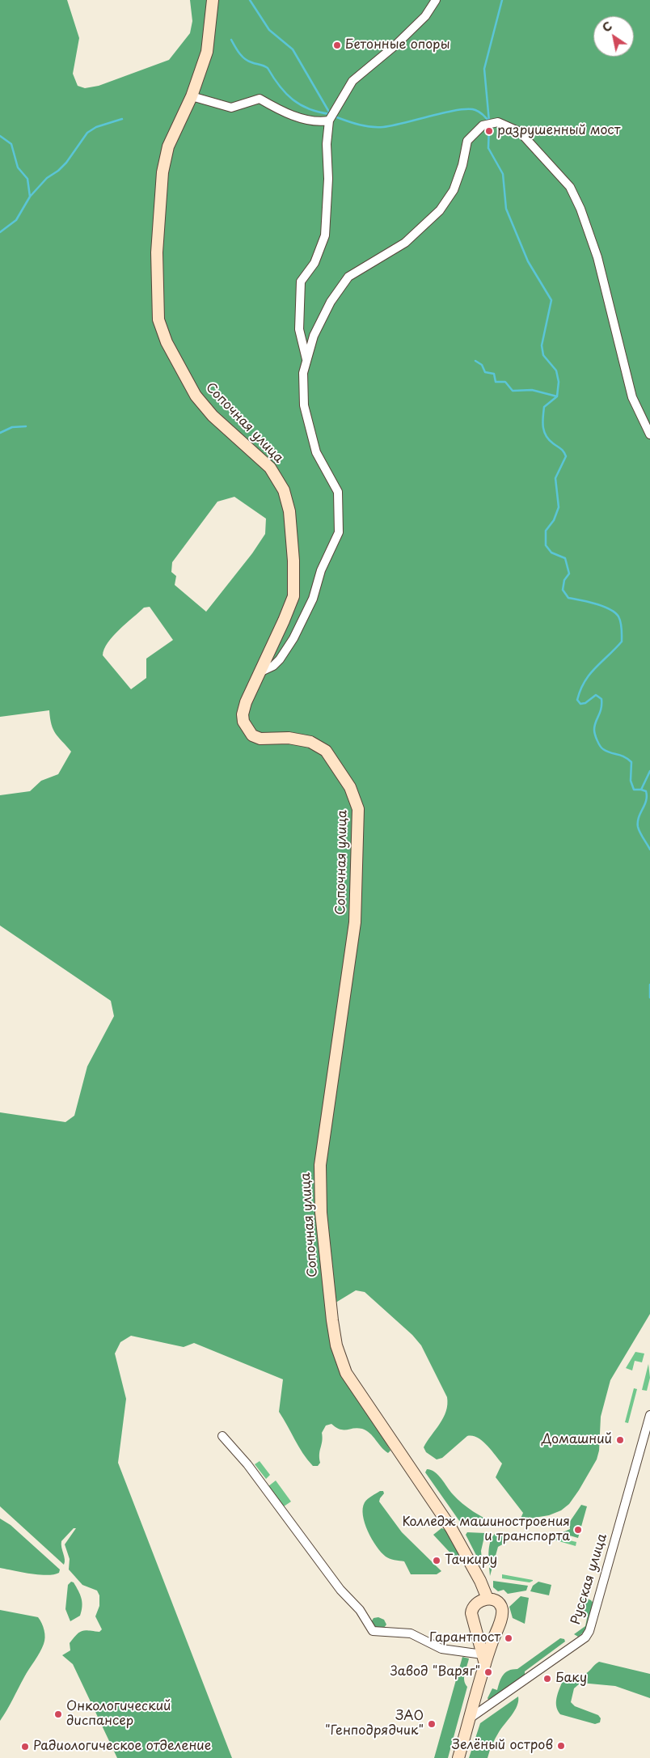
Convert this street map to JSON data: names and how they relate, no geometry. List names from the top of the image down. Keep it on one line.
{"streets":{"main road":["Сопочная улица"],"street":["Русская улица"]},"places":["Бетонные опоры","разрушенный мост","Домашний","Колледж машиностроения и транспорта","Тачкиру","Гарантпост","Завод \"Варяг\"","Баку","Онкологический диспансер","ЗАО \"Генподрядчик\"","Зелёный остров","Радиологическое отделение"],"north":"top left"}
